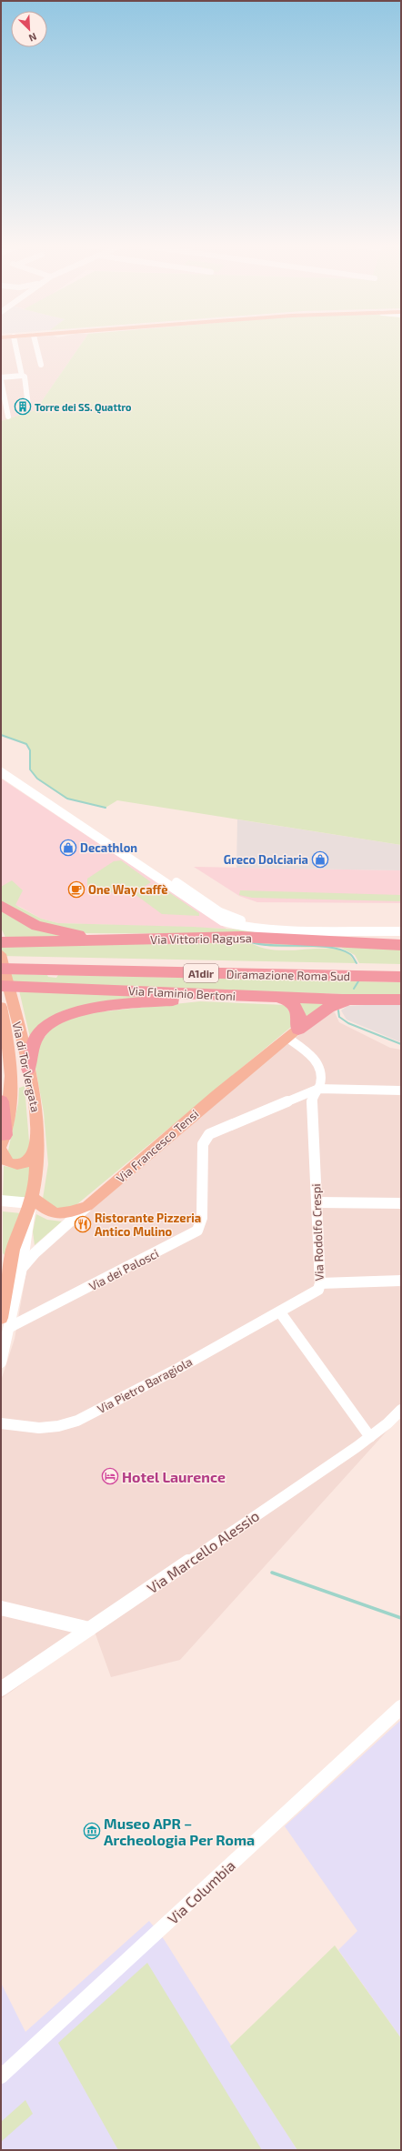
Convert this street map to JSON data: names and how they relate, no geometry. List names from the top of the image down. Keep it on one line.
{"streets":{"highway":["Via Vittorio Ragusa","A1dir","Diramazione Roma Sud","Via Flaminio Bertoni"],"main road":["Via di Tor Vergata","Via Francesco Tensi"],"street":["Via Rodolfo Crespi","Via dei Palosci","Via Pietro Baragiola","Via Marcello Alessio","Via Columbia"]},"crossings":[["Via Flaminio Bertoni","Via di Tor Vergata"],["Via di Tor Vergata","Via Francesco Tensi"],["Via di Tor Vergata","Via dei Palosci"],["Via Francesco Tensi","Via Rodolfo Crespi"],["Via Rodolfo Crespi","Via dei Palosci"],["Via Rodolfo Crespi","Via Pietro Baragiola"]],"places":{"building":["Torre dei SS. Quattro"],"shop":["Decathlon","Greco Dolciaria"],"cafe":["One Way caffè"],"restaurant":["Ristorante Pizzeria Antico Mulino"],"hotel":["Hotel Laurence"],"museum":["Museo APR – Archeologia Per Roma"]},"north":"bottom right"}
